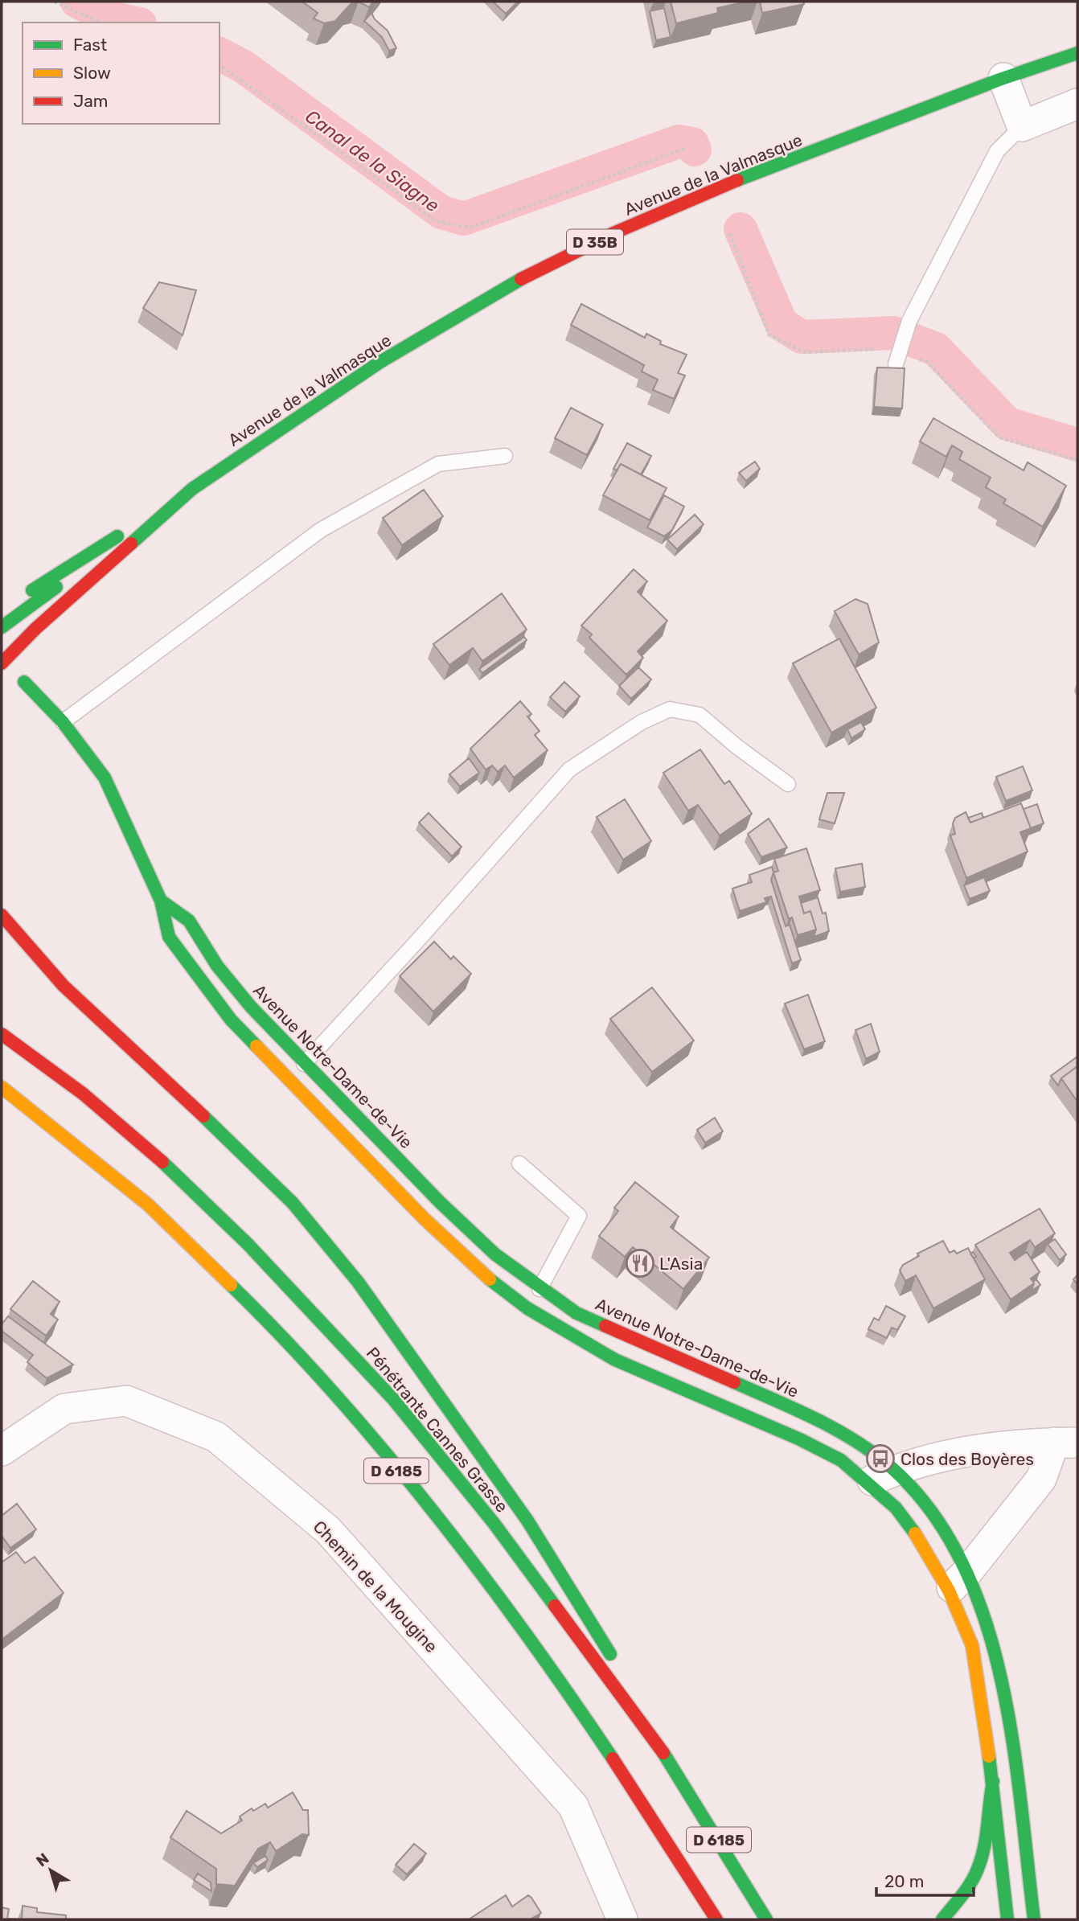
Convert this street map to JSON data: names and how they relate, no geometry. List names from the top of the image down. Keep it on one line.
{"streets":{"main road":["Avenue de la Valmasque","D 35B","Avenue Notre-Dame-de-Vie","Pénétrante Cannes Grasse","D 6185"],"street":["Chemin de la Mougine"]},"water":["Canal de la Siagne"],"places":{"restaurant":["L'Asia"],"bus stop":["Clos des Boyères"]},"legend":["Fast","Slow","Jam"],"scale_bar":"20 m","north":"top left"}
